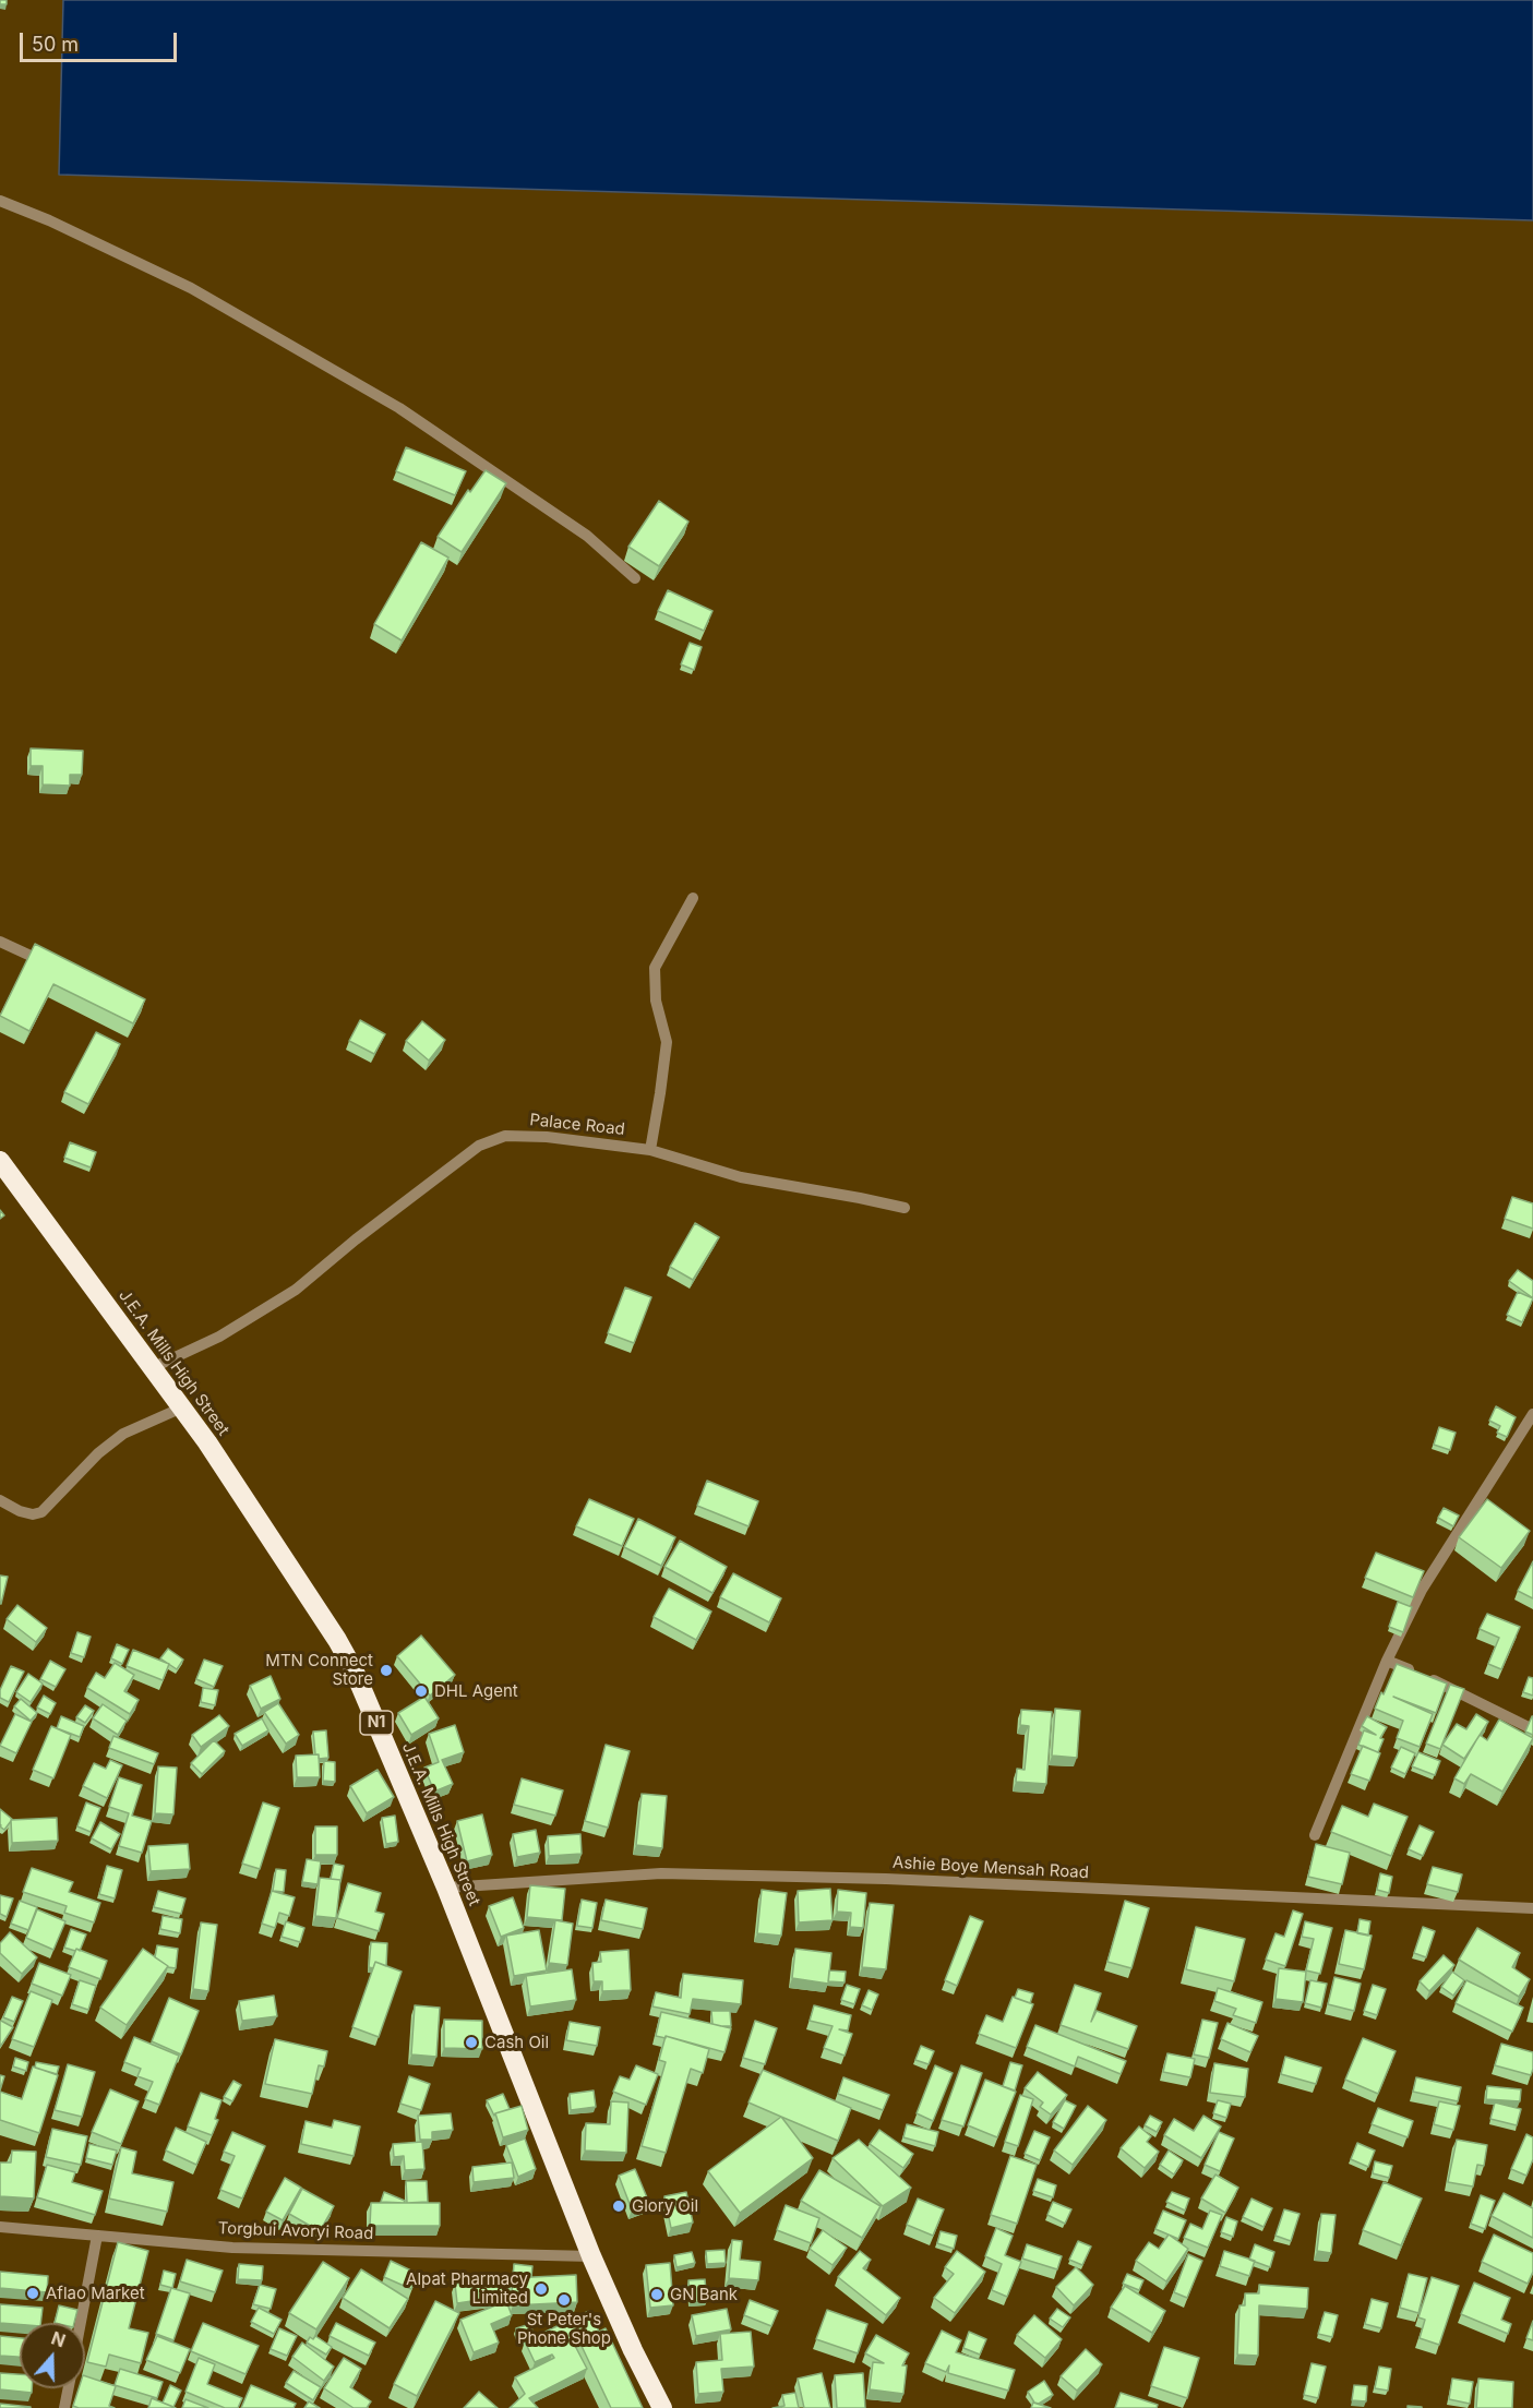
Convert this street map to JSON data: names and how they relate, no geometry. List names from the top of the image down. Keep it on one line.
{"streets":{"highway":["J.E.A. Mills High Street","N1"],"street":["Palace Road","Ashie Boye Mensah Road","Torgbui Avoryi Road"]},"crossings":[["Palace Road","J.E.A. Mills High Street"],["J.E.A. Mills High Street","Ashie Boye Mensah Road"],["J.E.A. Mills High Street","Torgbui Avoryi Road"]],"places":["MTN Connect Store","DHL Agent","Cash Oil","Glory Oil","Alpat Pharmacy Limited","Aflao Market","GN Bank","St Peter's Phone Shop"],"scale_bar":"50 m","north":"top"}
